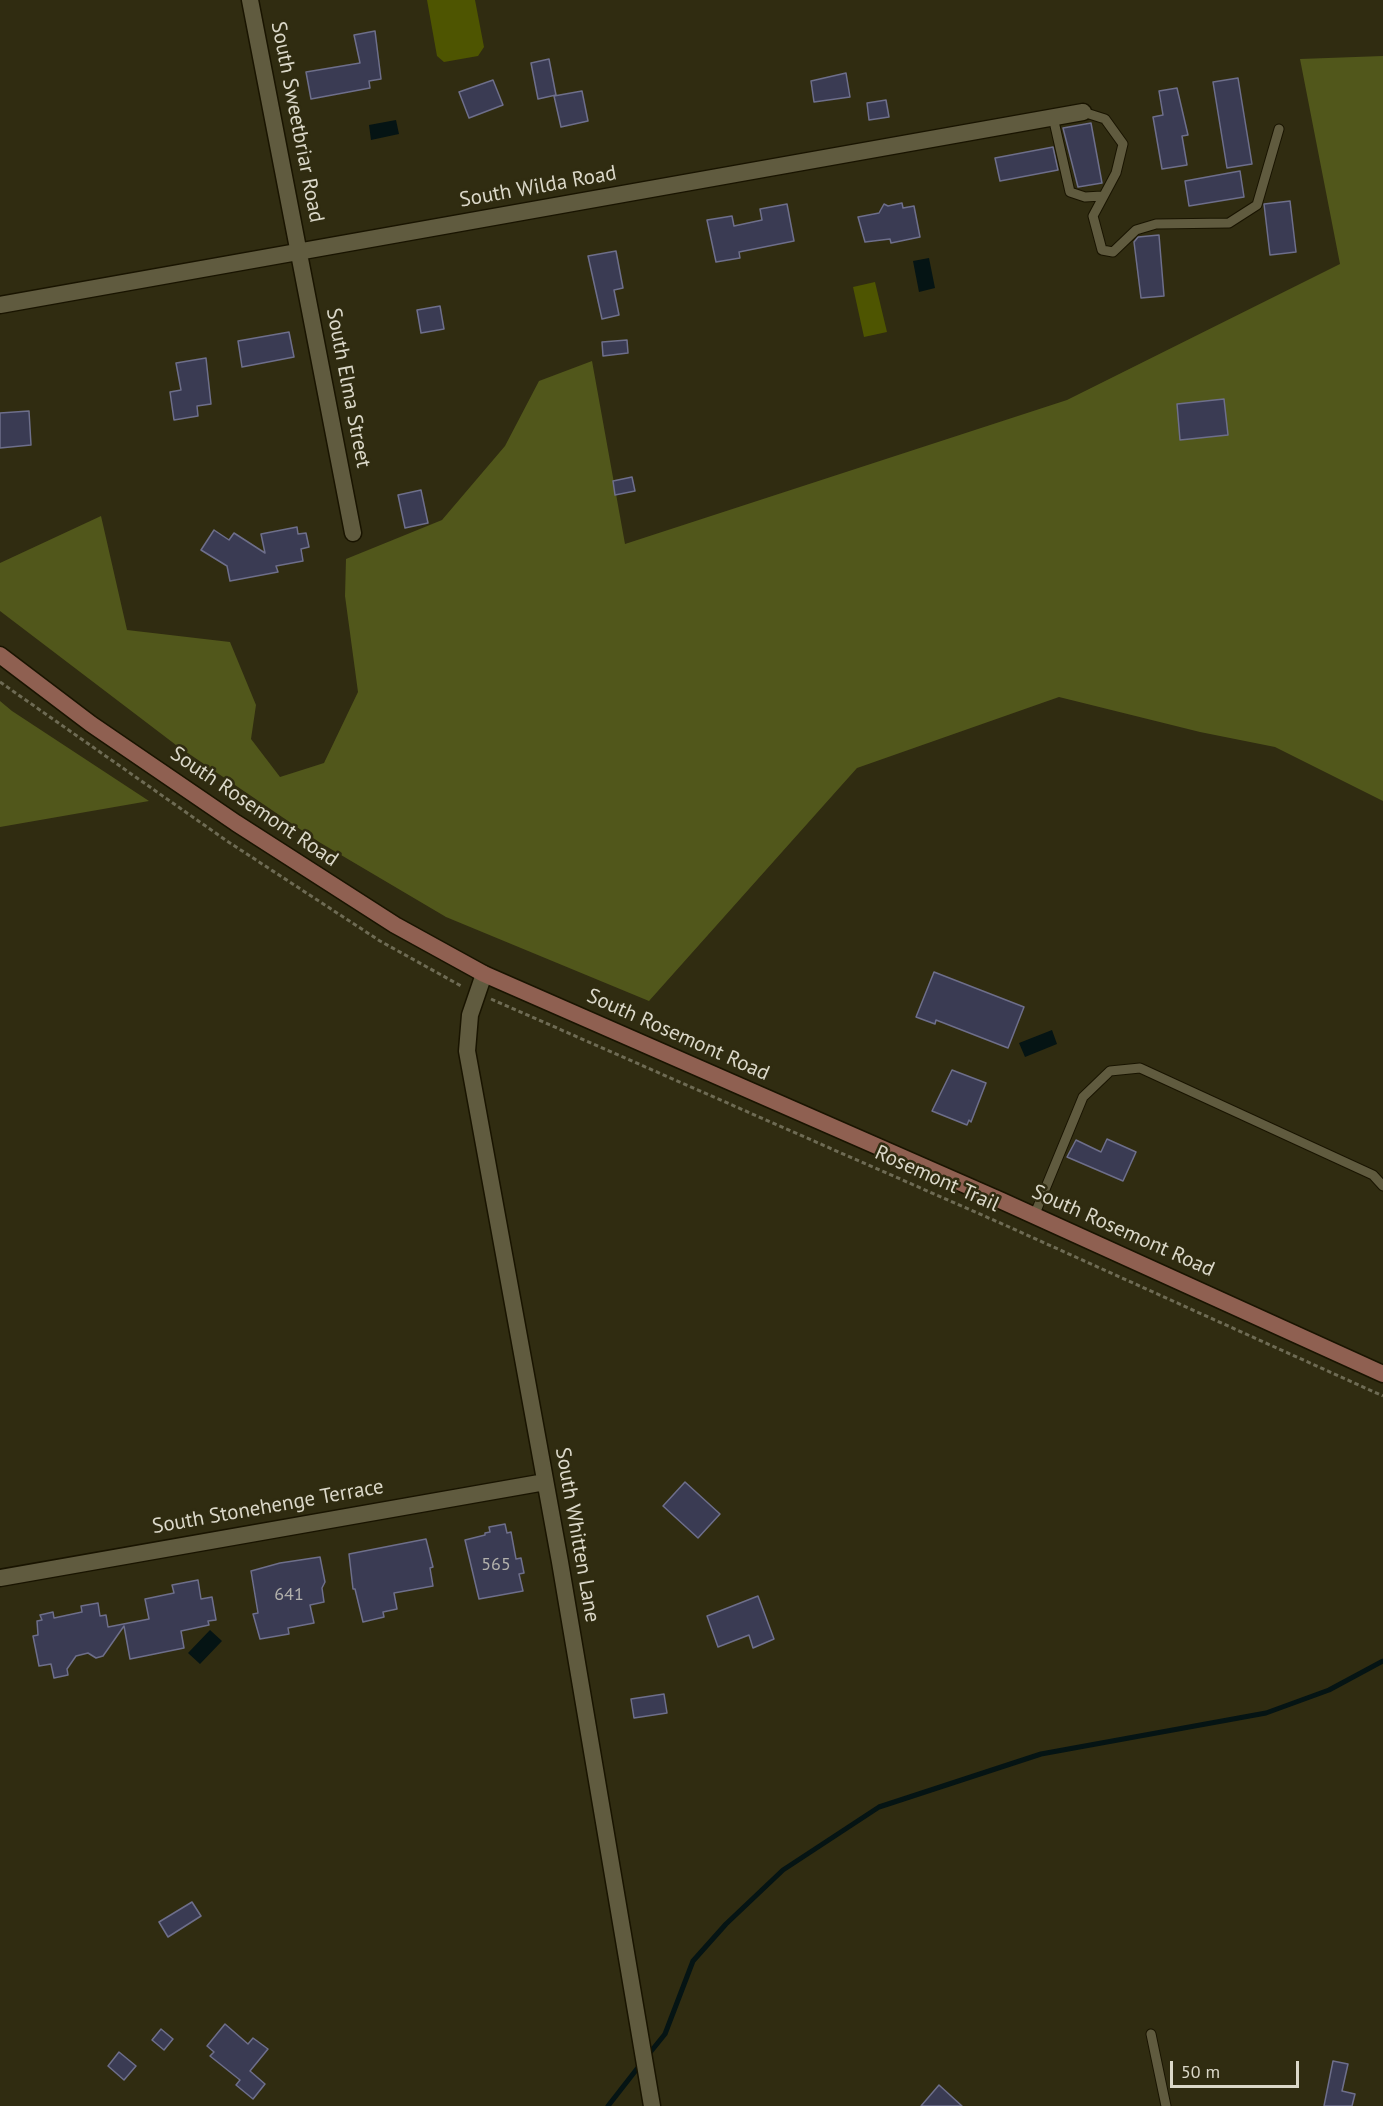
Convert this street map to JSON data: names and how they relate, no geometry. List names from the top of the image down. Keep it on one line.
{"streets":{"main road":["South Rosemont Road"],"street":["South Sweetbriar Road","South Wilda Road","South Elma Street","South Stonehenge Terrace","South Whitten Lane"],"path":["Rosemont Trail"]},"crossings":[["South Sweetbriar Road","South Wilda Road"],["South Sweetbriar Road","South Elma Street"],["South Wilda Road","South Elma Street"],["South Rosemont Road","South Whitten Lane"],["Rosemont Trail","South Whitten Lane"],["South Stonehenge Terrace","South Whitten Lane"]],"house_numbers":["565","641"],"scale_bar":"50 m"}
